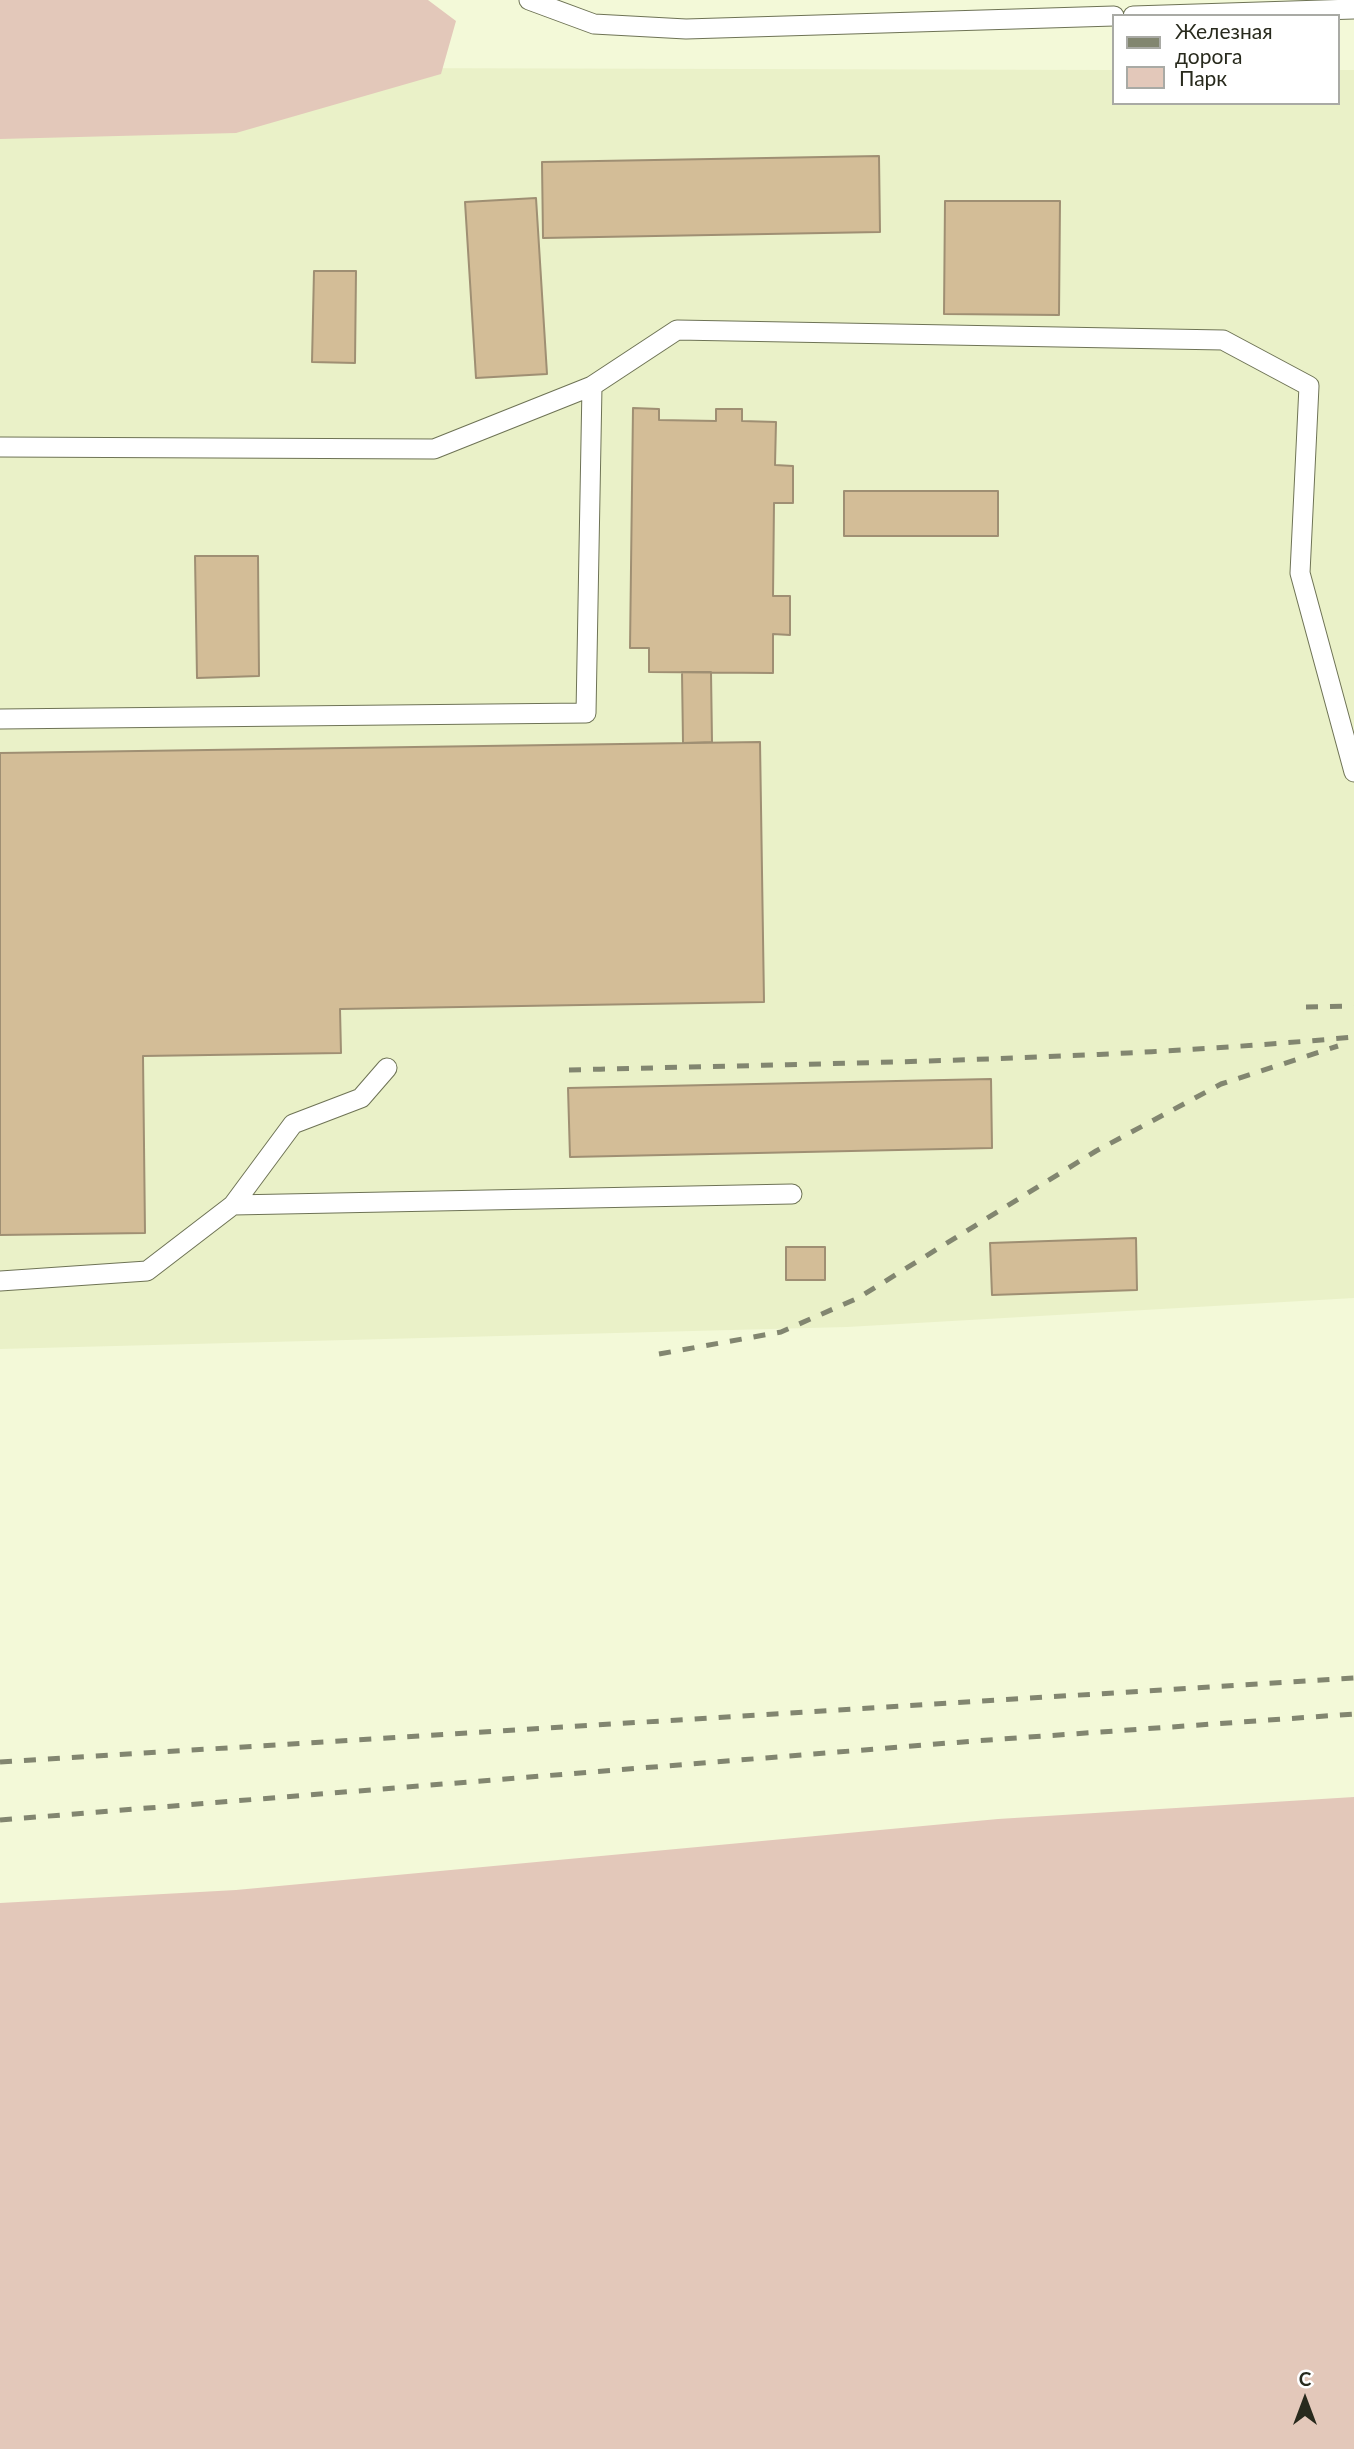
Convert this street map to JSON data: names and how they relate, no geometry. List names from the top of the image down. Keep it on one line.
{"legend":["Железная дорога","Парк"],"north":"top"}
